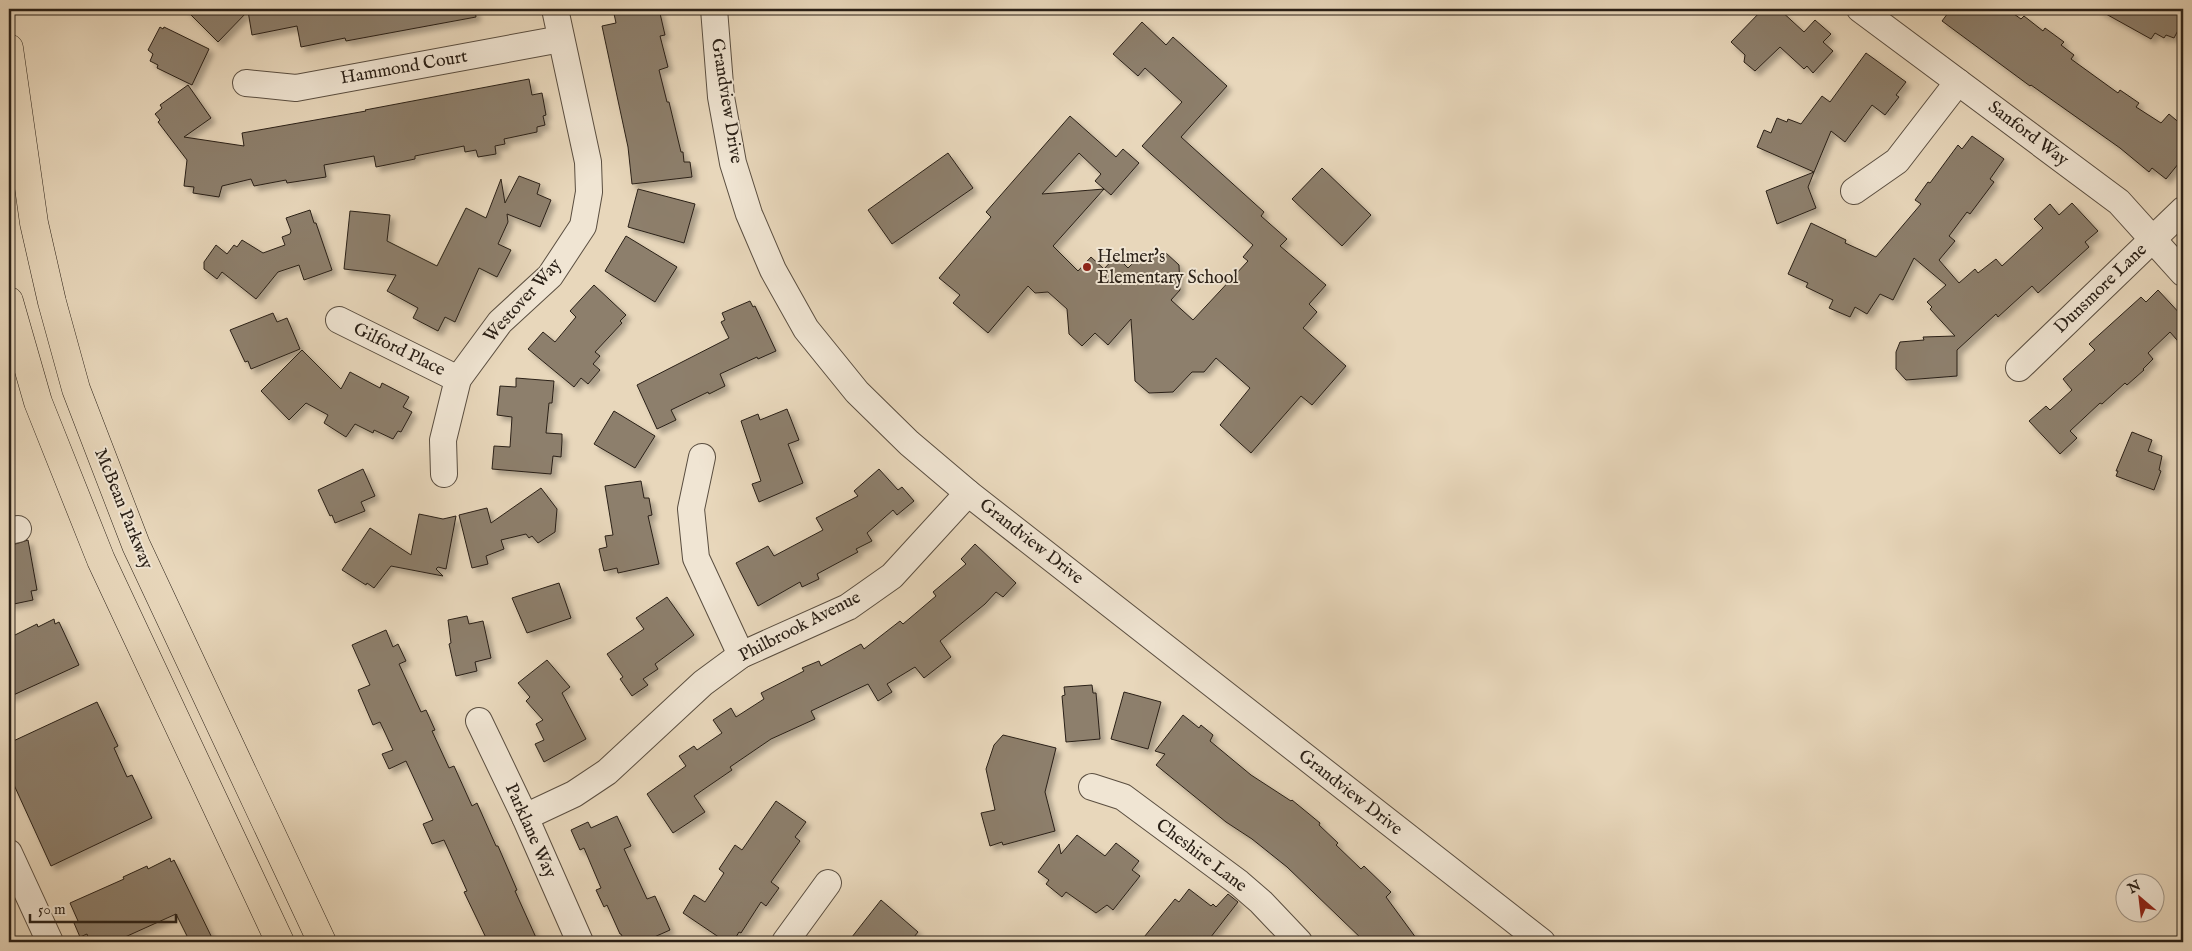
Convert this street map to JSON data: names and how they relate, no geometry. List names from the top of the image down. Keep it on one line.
{"streets":{"main road":["McBean Parkway"],"street":["Hammond Court","Grandview Drive","Sanford Way","Dunsmore Lane","Westover Way","Gilford Place","Philbrook Avenue","Parklane Way","Cheshire Lane"]},"crossings":[["Hammond Court","Westover Way"],["Grandview Drive","Philbrook Avenue"],["Sanford Way","Dunsmore Lane"],["Westover Way","Gilford Place"],["Philbrook Avenue","Parklane Way"]],"places":["Helmer's Elementary School"],"scale_bar":"50 m","north":"top left"}
